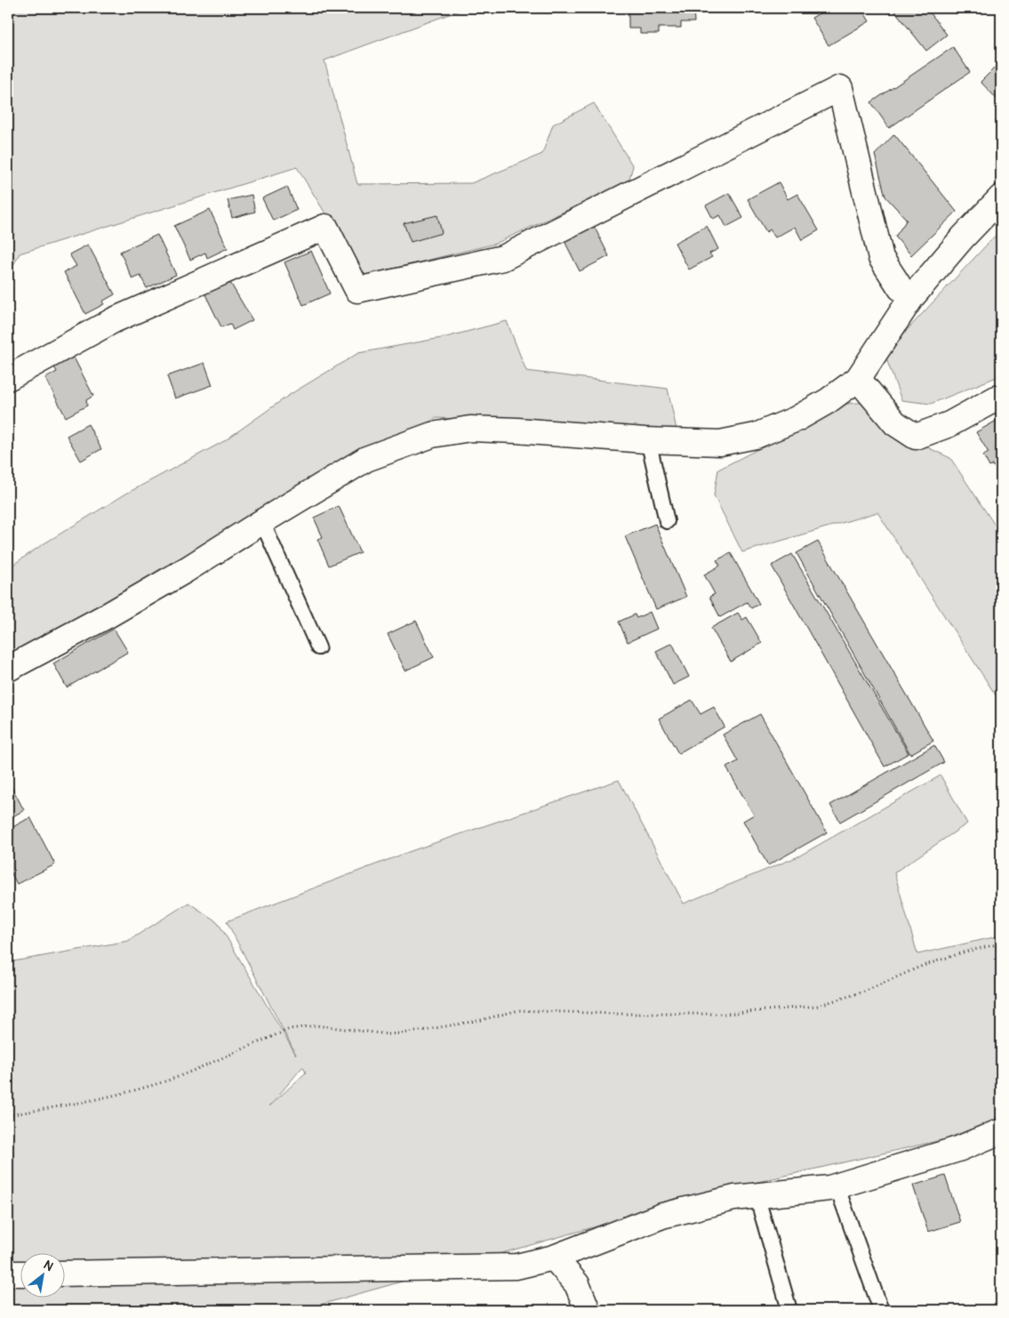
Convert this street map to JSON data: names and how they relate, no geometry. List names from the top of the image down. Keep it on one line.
{"north":"top right"}
